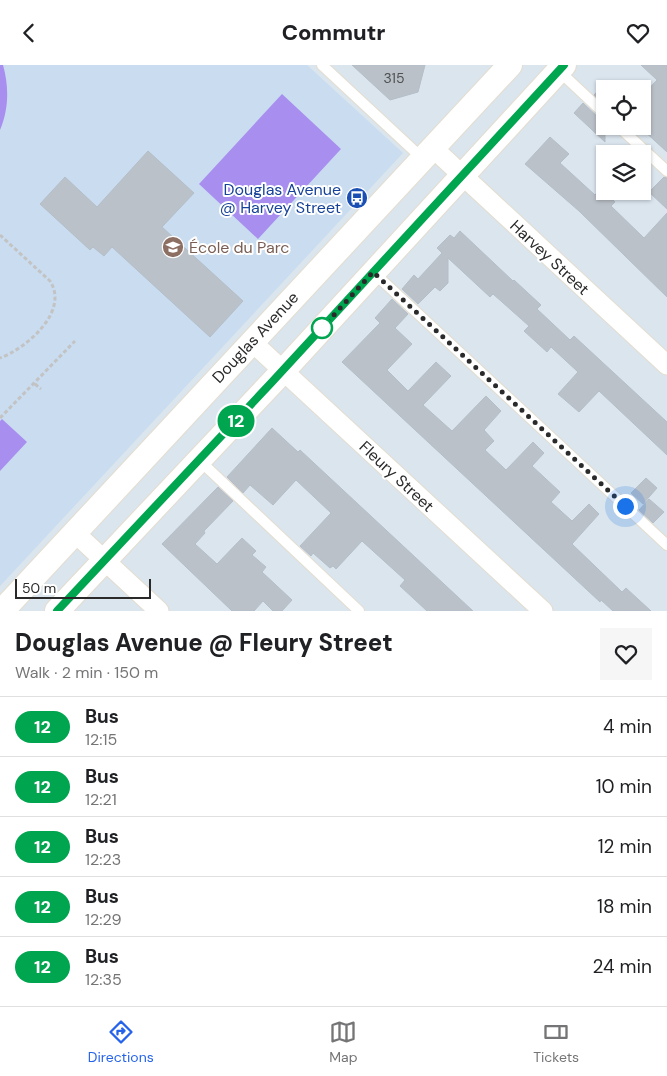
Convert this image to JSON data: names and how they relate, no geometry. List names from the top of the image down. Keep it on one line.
{"streets":{"street":["Harvey Street","Douglas Avenue","Fleury Street"]},"crossings":[["Harvey Street","Douglas Avenue"],["Douglas Avenue","Fleury Street"]],"places":{"bus stop":["Douglas Avenue @ Harvey Street"],"school or university":["École du Parc"]},"lines":["bus line 12"],"house_numbers":["315"],"scale_bar":"50 m","page":{"header":"Commutr","on_map":"12","scale":"50 m","heading":["Douglas Avenue @ Fleury Street","Walk · 2 min · 150 m"],"list":[{"mark":"12","name":"Bus","note":"12:15","value":"4 min"},{"mark":"12","name":"Bus","note":"12:21","value":"10 min"},{"mark":"12","name":"Bus","note":"12:23","value":"12 min"},{"mark":"12","name":"Bus","note":"12:29","value":"18 min"},{"mark":"12","name":"Bus","note":"12:35","value":"24 min"}],"tabs":["Directions","Map","Tickets"]}}
